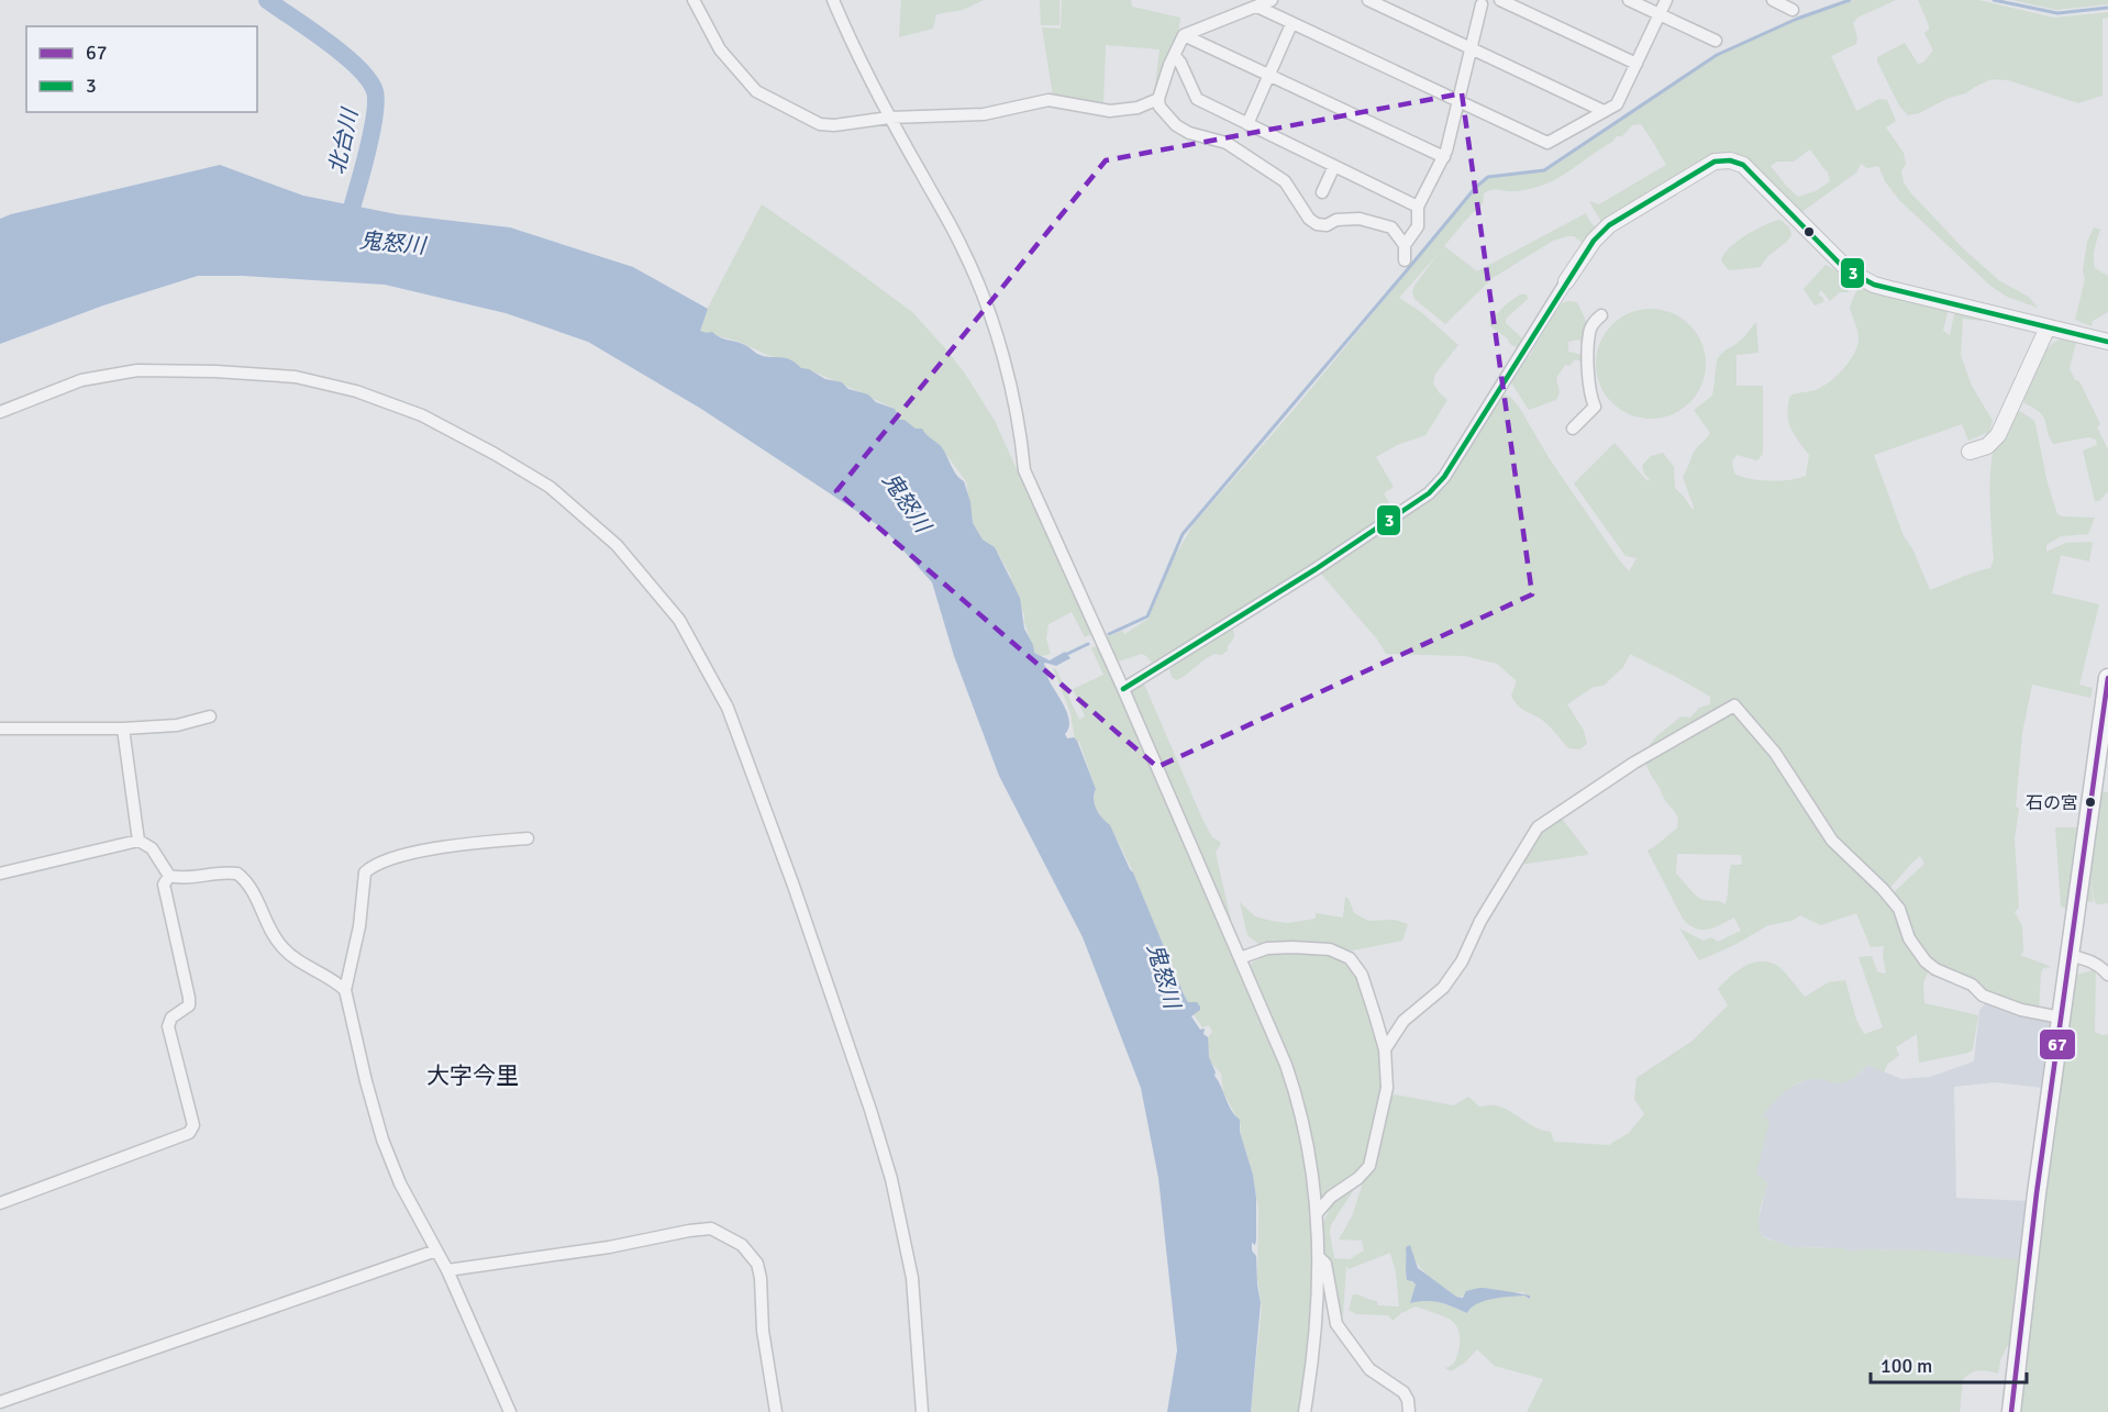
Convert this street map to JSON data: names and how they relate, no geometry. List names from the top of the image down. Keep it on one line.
{"districts":["大字今里"],"water":["北台川","鬼怒川"],"places":["石の宮"],"lines":["transit line 3","transit line 67"],"legend":["67","3"],"scale_bar":"100 m"}
